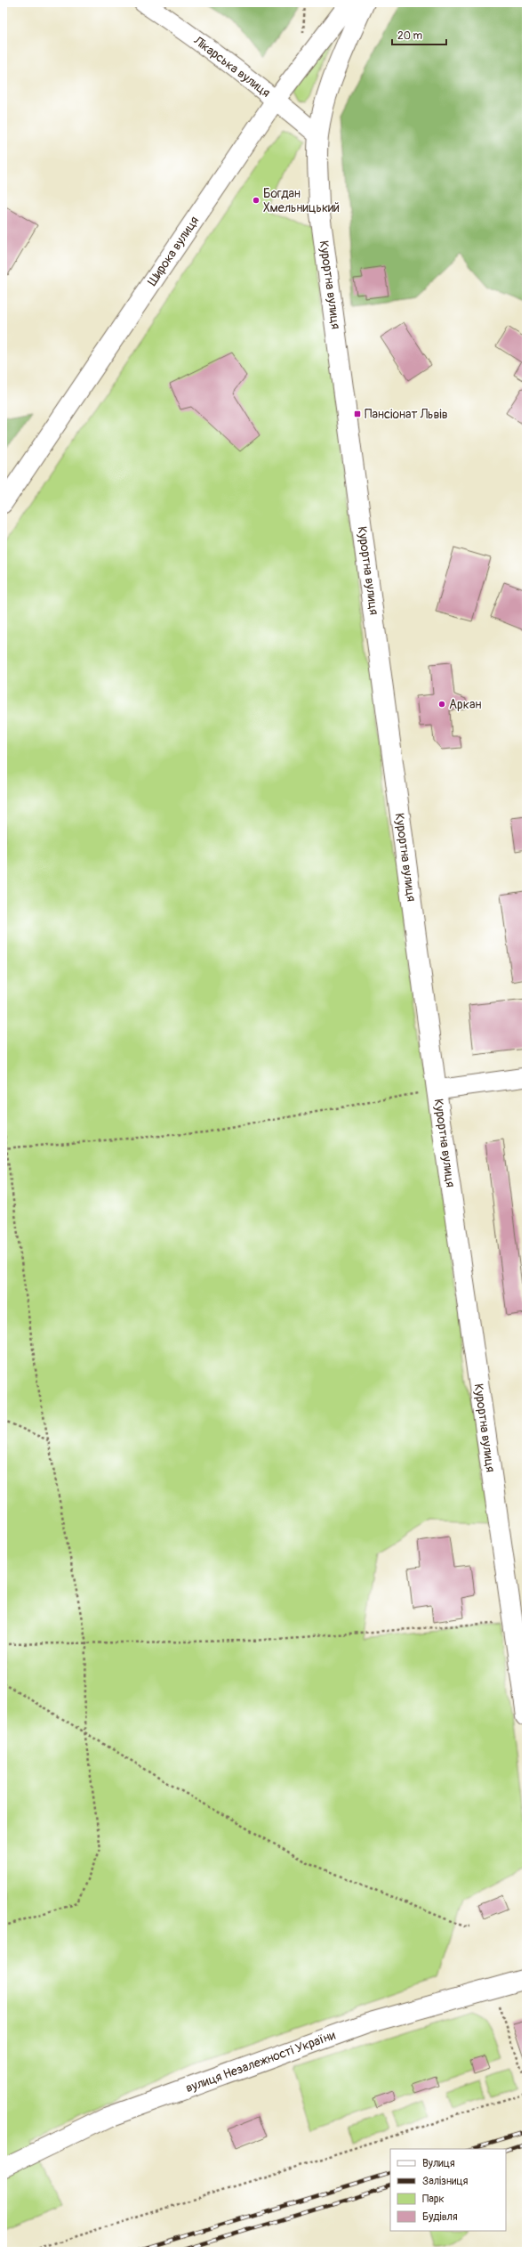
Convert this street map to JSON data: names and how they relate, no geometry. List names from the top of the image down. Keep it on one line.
{"streets":{"main road":["Курортна вулиця","вулиця Незалежності України"],"street":["Лікарська вулиця","Широка вулиця"]},"crossings":[["Лікарська вулиця","Широка вулиця"],["Лікарська вулиця","Курортна вулиця"]],"places":{"other":["Богдан Хмельницький","Аркан"],"transit":["Пансіонат Львів"]},"legend":["Вулиця","Залізниця","Парк","Будівля"],"scale_bar":"20 m"}
